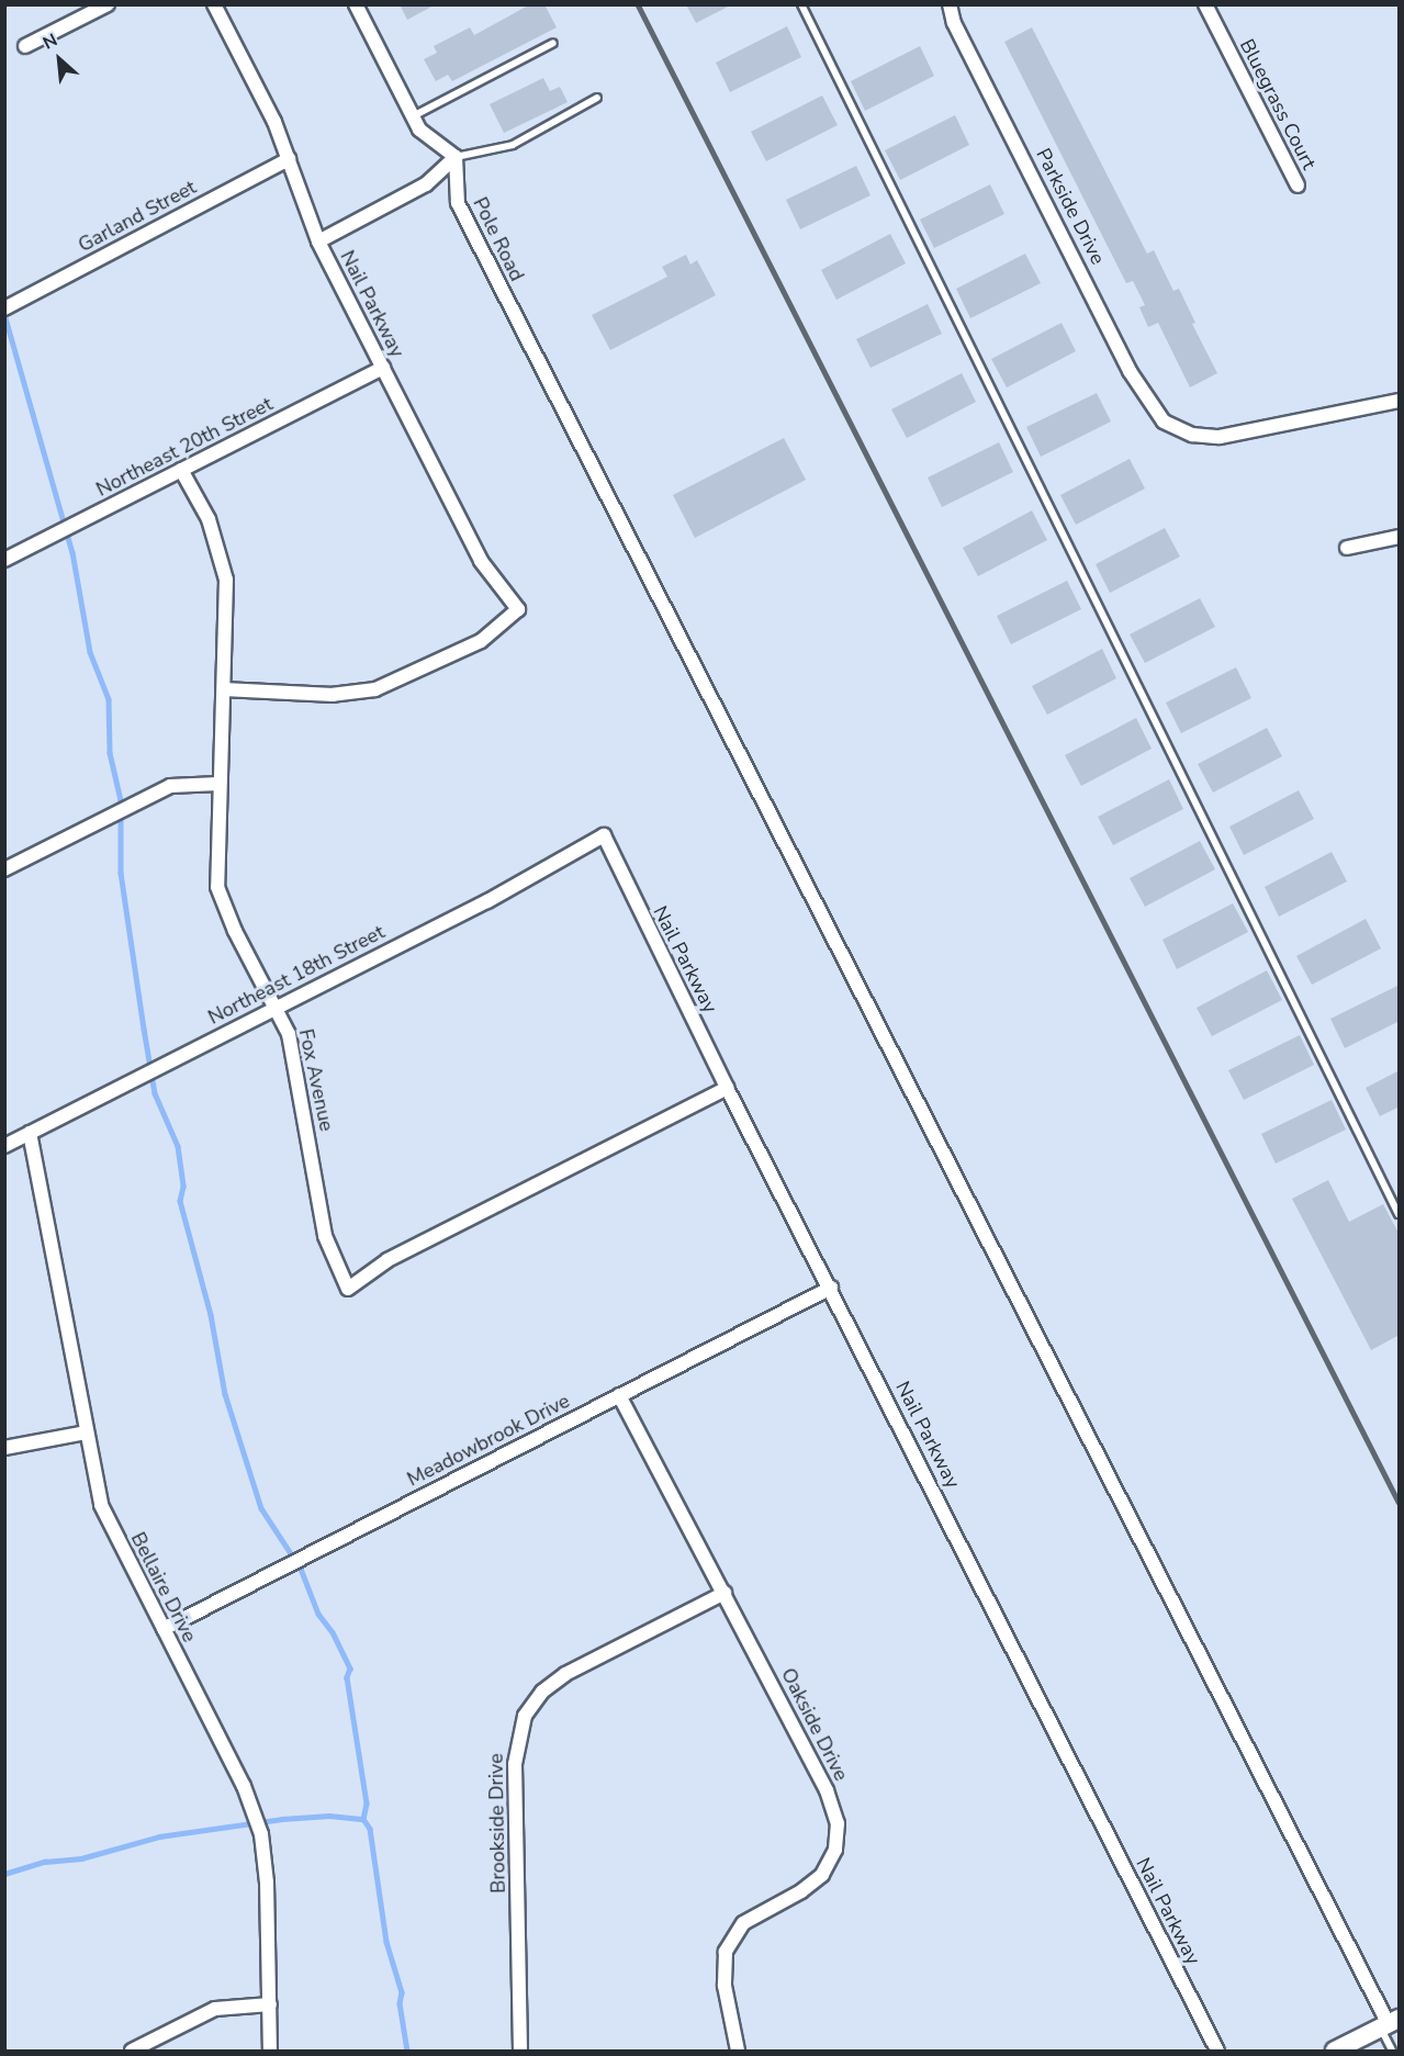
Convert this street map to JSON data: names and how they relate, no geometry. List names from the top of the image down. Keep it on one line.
{"streets":{"street":["Bluegrass Court","Parkside Drive","Garland Street","Pole Road","Nail Parkway","Northeast 20th Street","Northeast 18th Street","Fox Avenue","Meadowbrook Drive","Bellaire Drive","Oakside Drive","Brookside Drive"]},"crossings":[["Garland Street","Nail Parkway"],["Nail Parkway","Northeast 20th Street"],["Nail Parkway","Northeast 18th Street"],["Nail Parkway","Fox Avenue"],["Nail Parkway","Meadowbrook Drive"],["Northeast 20th Street","Fox Avenue"],["Northeast 18th Street","Fox Avenue"],["Northeast 18th Street","Bellaire Drive"],["Meadowbrook Drive","Bellaire Drive"],["Meadowbrook Drive","Oakside Drive"],["Oakside Drive","Brookside Drive"]],"north":"top left"}
